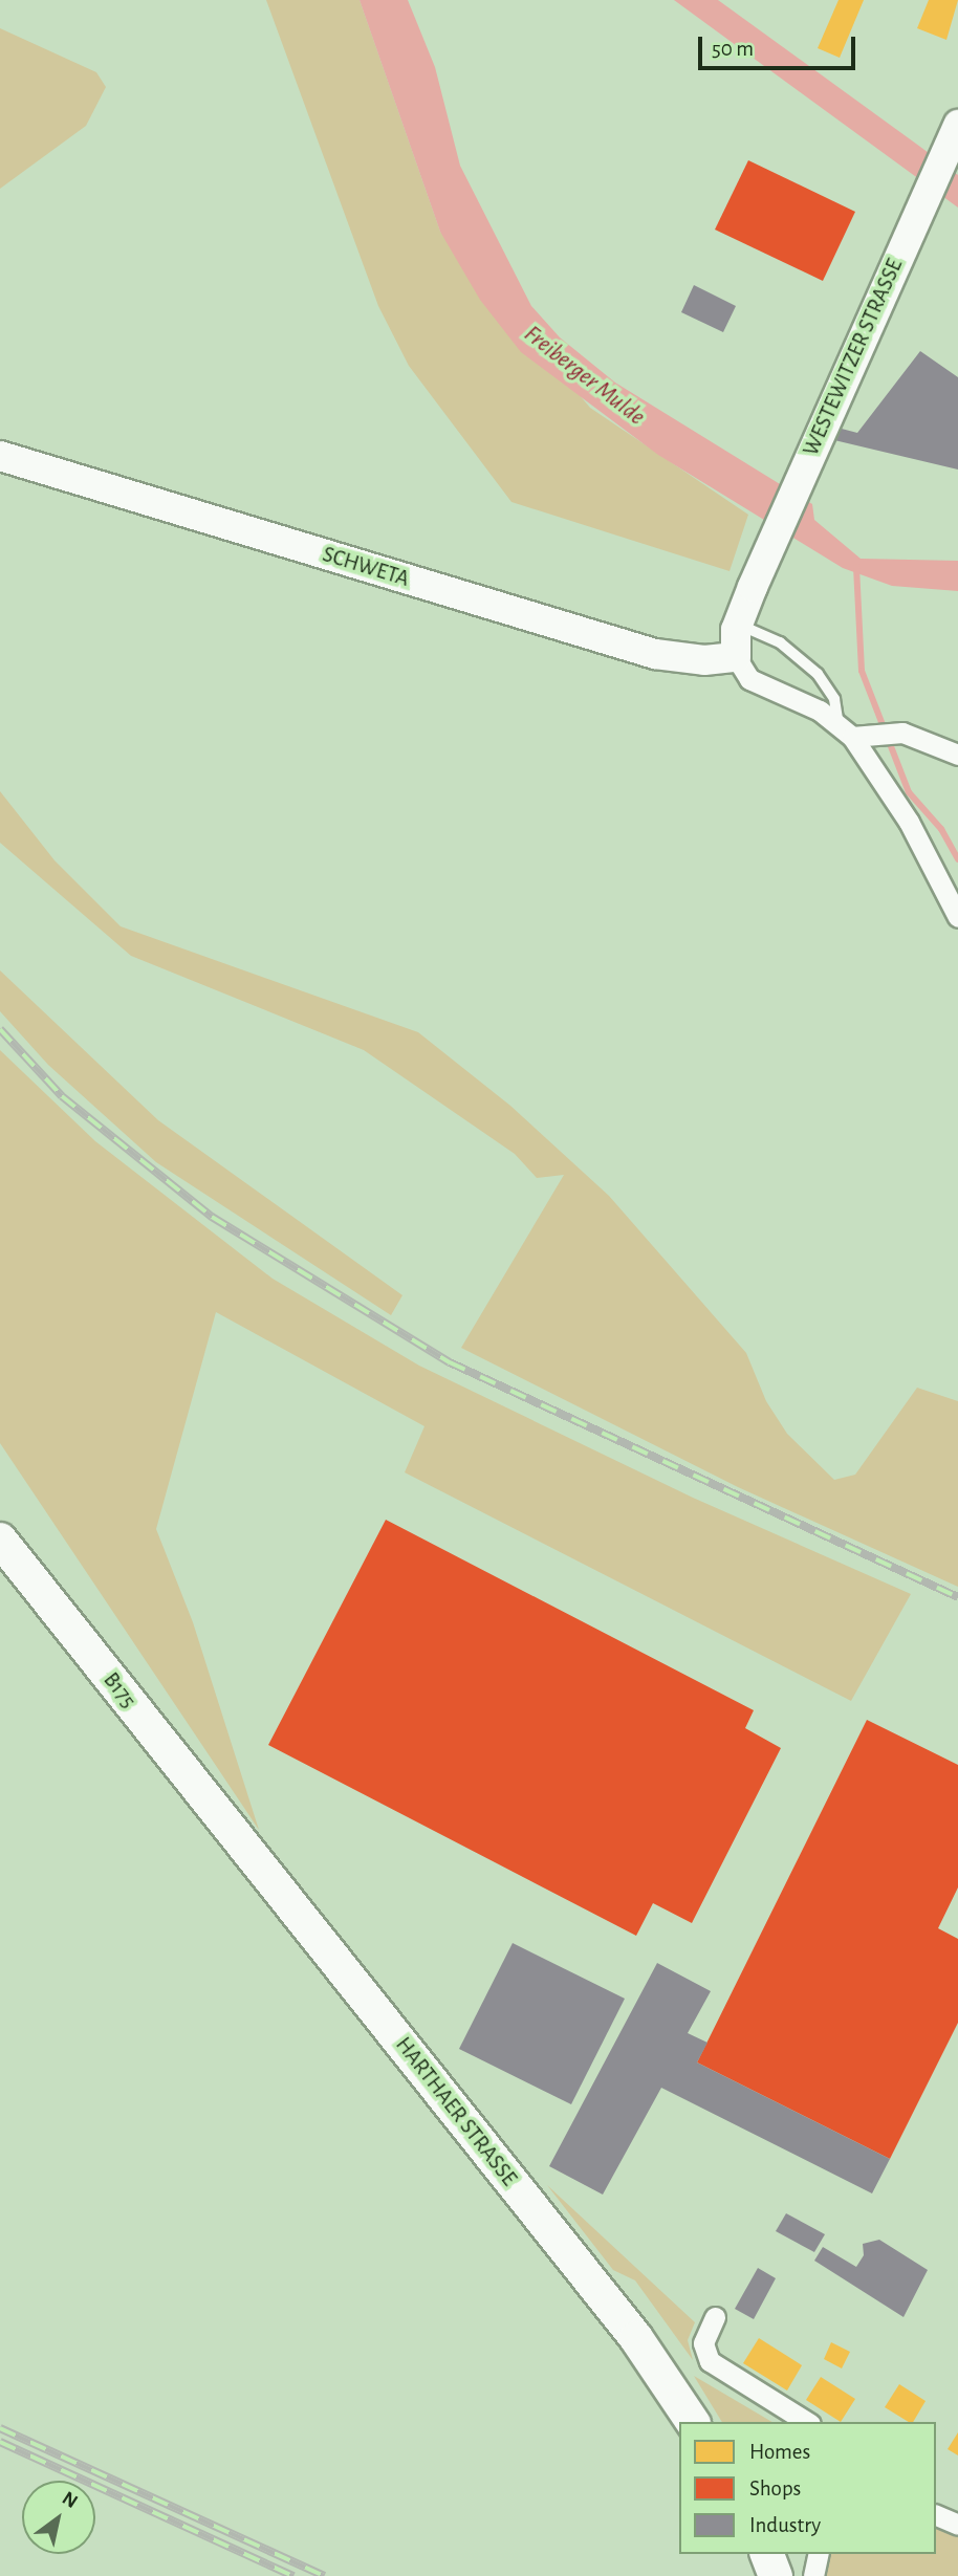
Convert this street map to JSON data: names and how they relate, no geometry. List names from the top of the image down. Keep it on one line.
{"streets":{"main road":["B175","HARTHAER STRASSE"],"street":["WESTEWITZER STRASSE","SCHWETA"]},"crossings":[["WESTEWITZER STRASSE","SCHWETA"],["B175","HARTHAER STRASSE"]],"water":["Freiberger Mulde"],"legend":["Homes","Shops","Industry"],"scale_bar":"50 m","north":"top right"}
